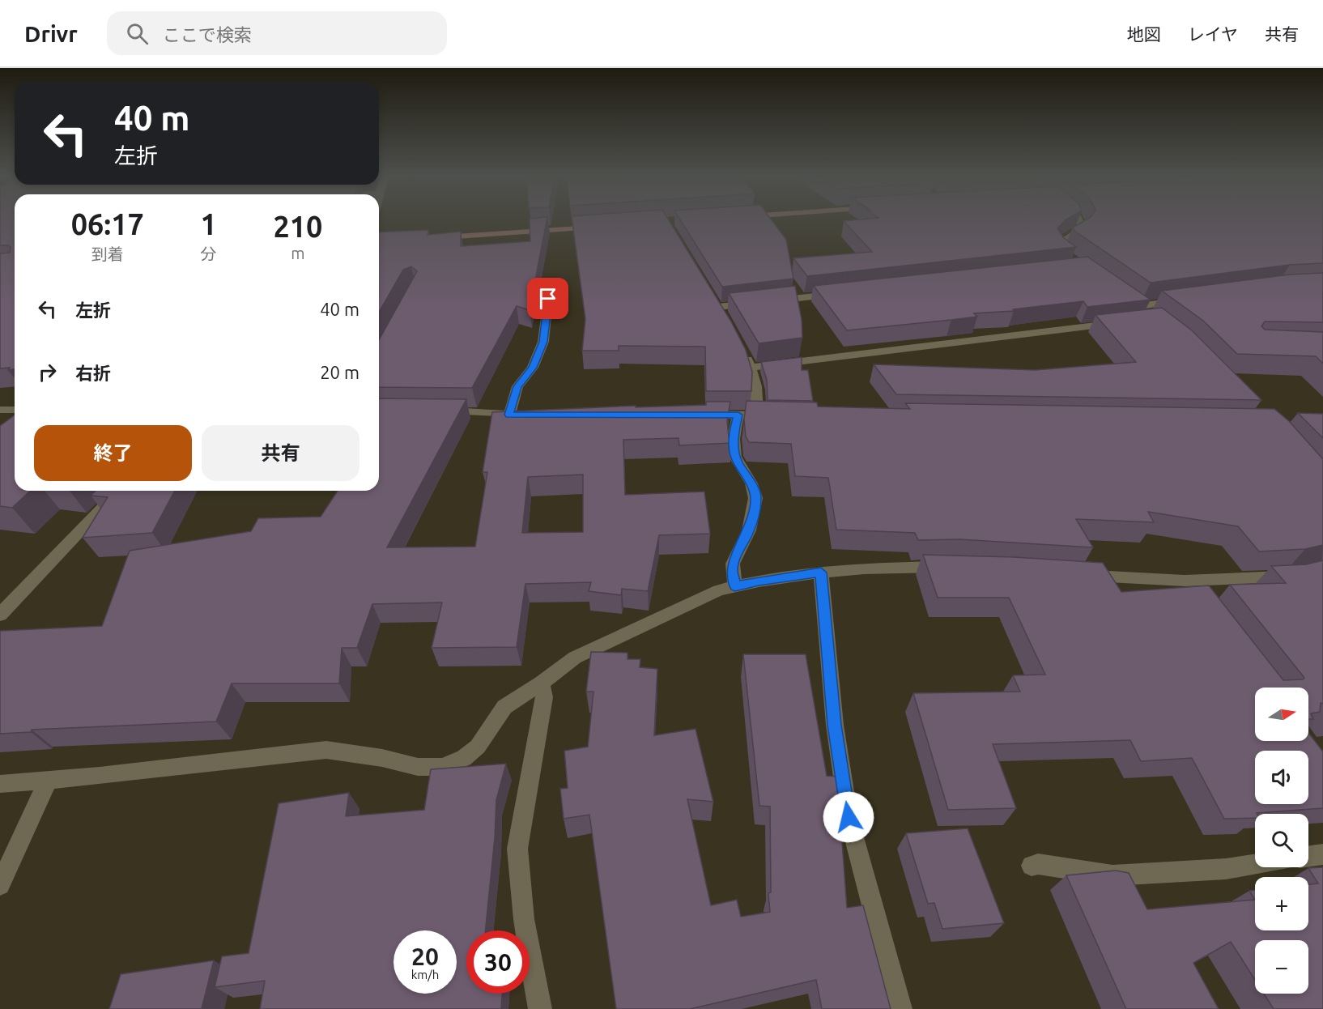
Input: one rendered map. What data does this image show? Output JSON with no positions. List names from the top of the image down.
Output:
{
  "north": "right",
  "page": {
    "header": "Drivr",
    "search": "ここで検索",
    "nav": ["地図", "レイヤ", "共有"],
    "turn": ["40 m", "左折"],
    "eta": [
      "06:17",
      "到着",
      "1",
      "分",
      "210",
      "m"
    ],
    "list": [
      {
        "name": "左折",
        "value": "40 m"
      },
      {
        "name": "右折",
        "value": "20 m"
      }
    ],
    "buttons": ["終了", "共有"],
    "map_buttons": ["+", "−"],
    "speed": "20 km/h",
    "limit": "30"
  }
}
